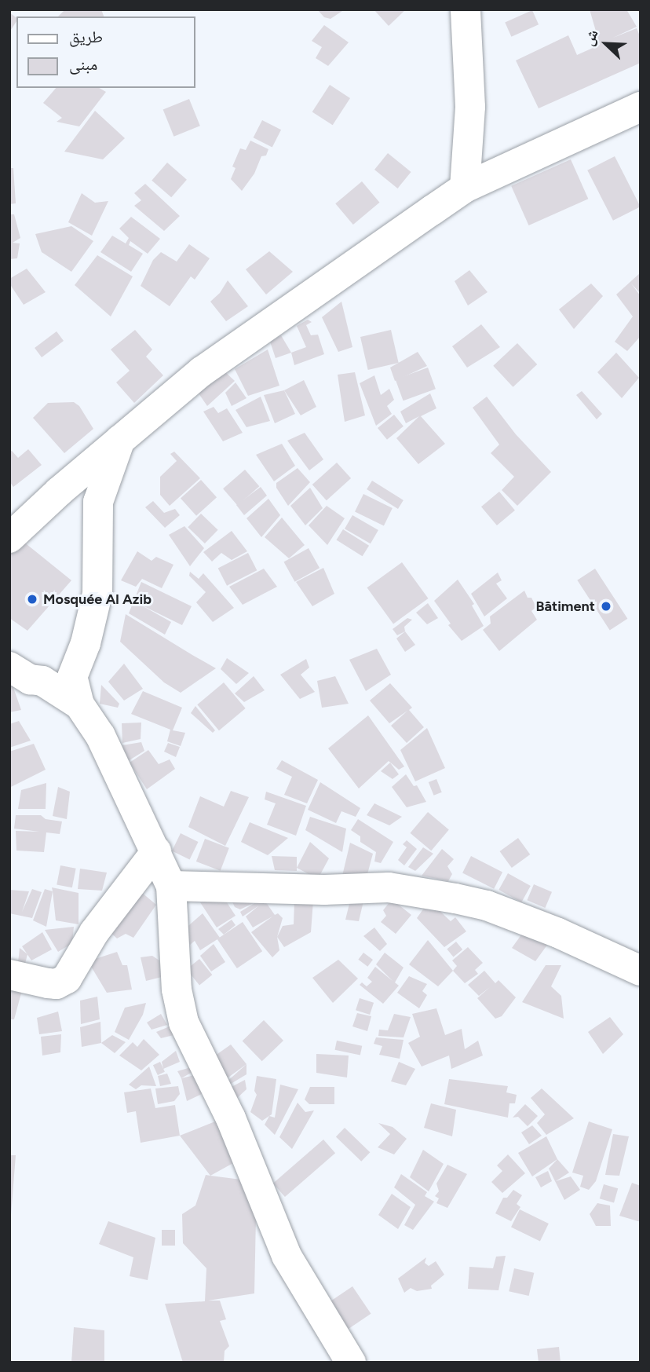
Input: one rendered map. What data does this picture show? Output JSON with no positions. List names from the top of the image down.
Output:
{
  "places": ["Mosquée Al Azib", "Bâtiment"],
  "legend": ["طريق", "مبنى"],
  "north": "top left"
}
